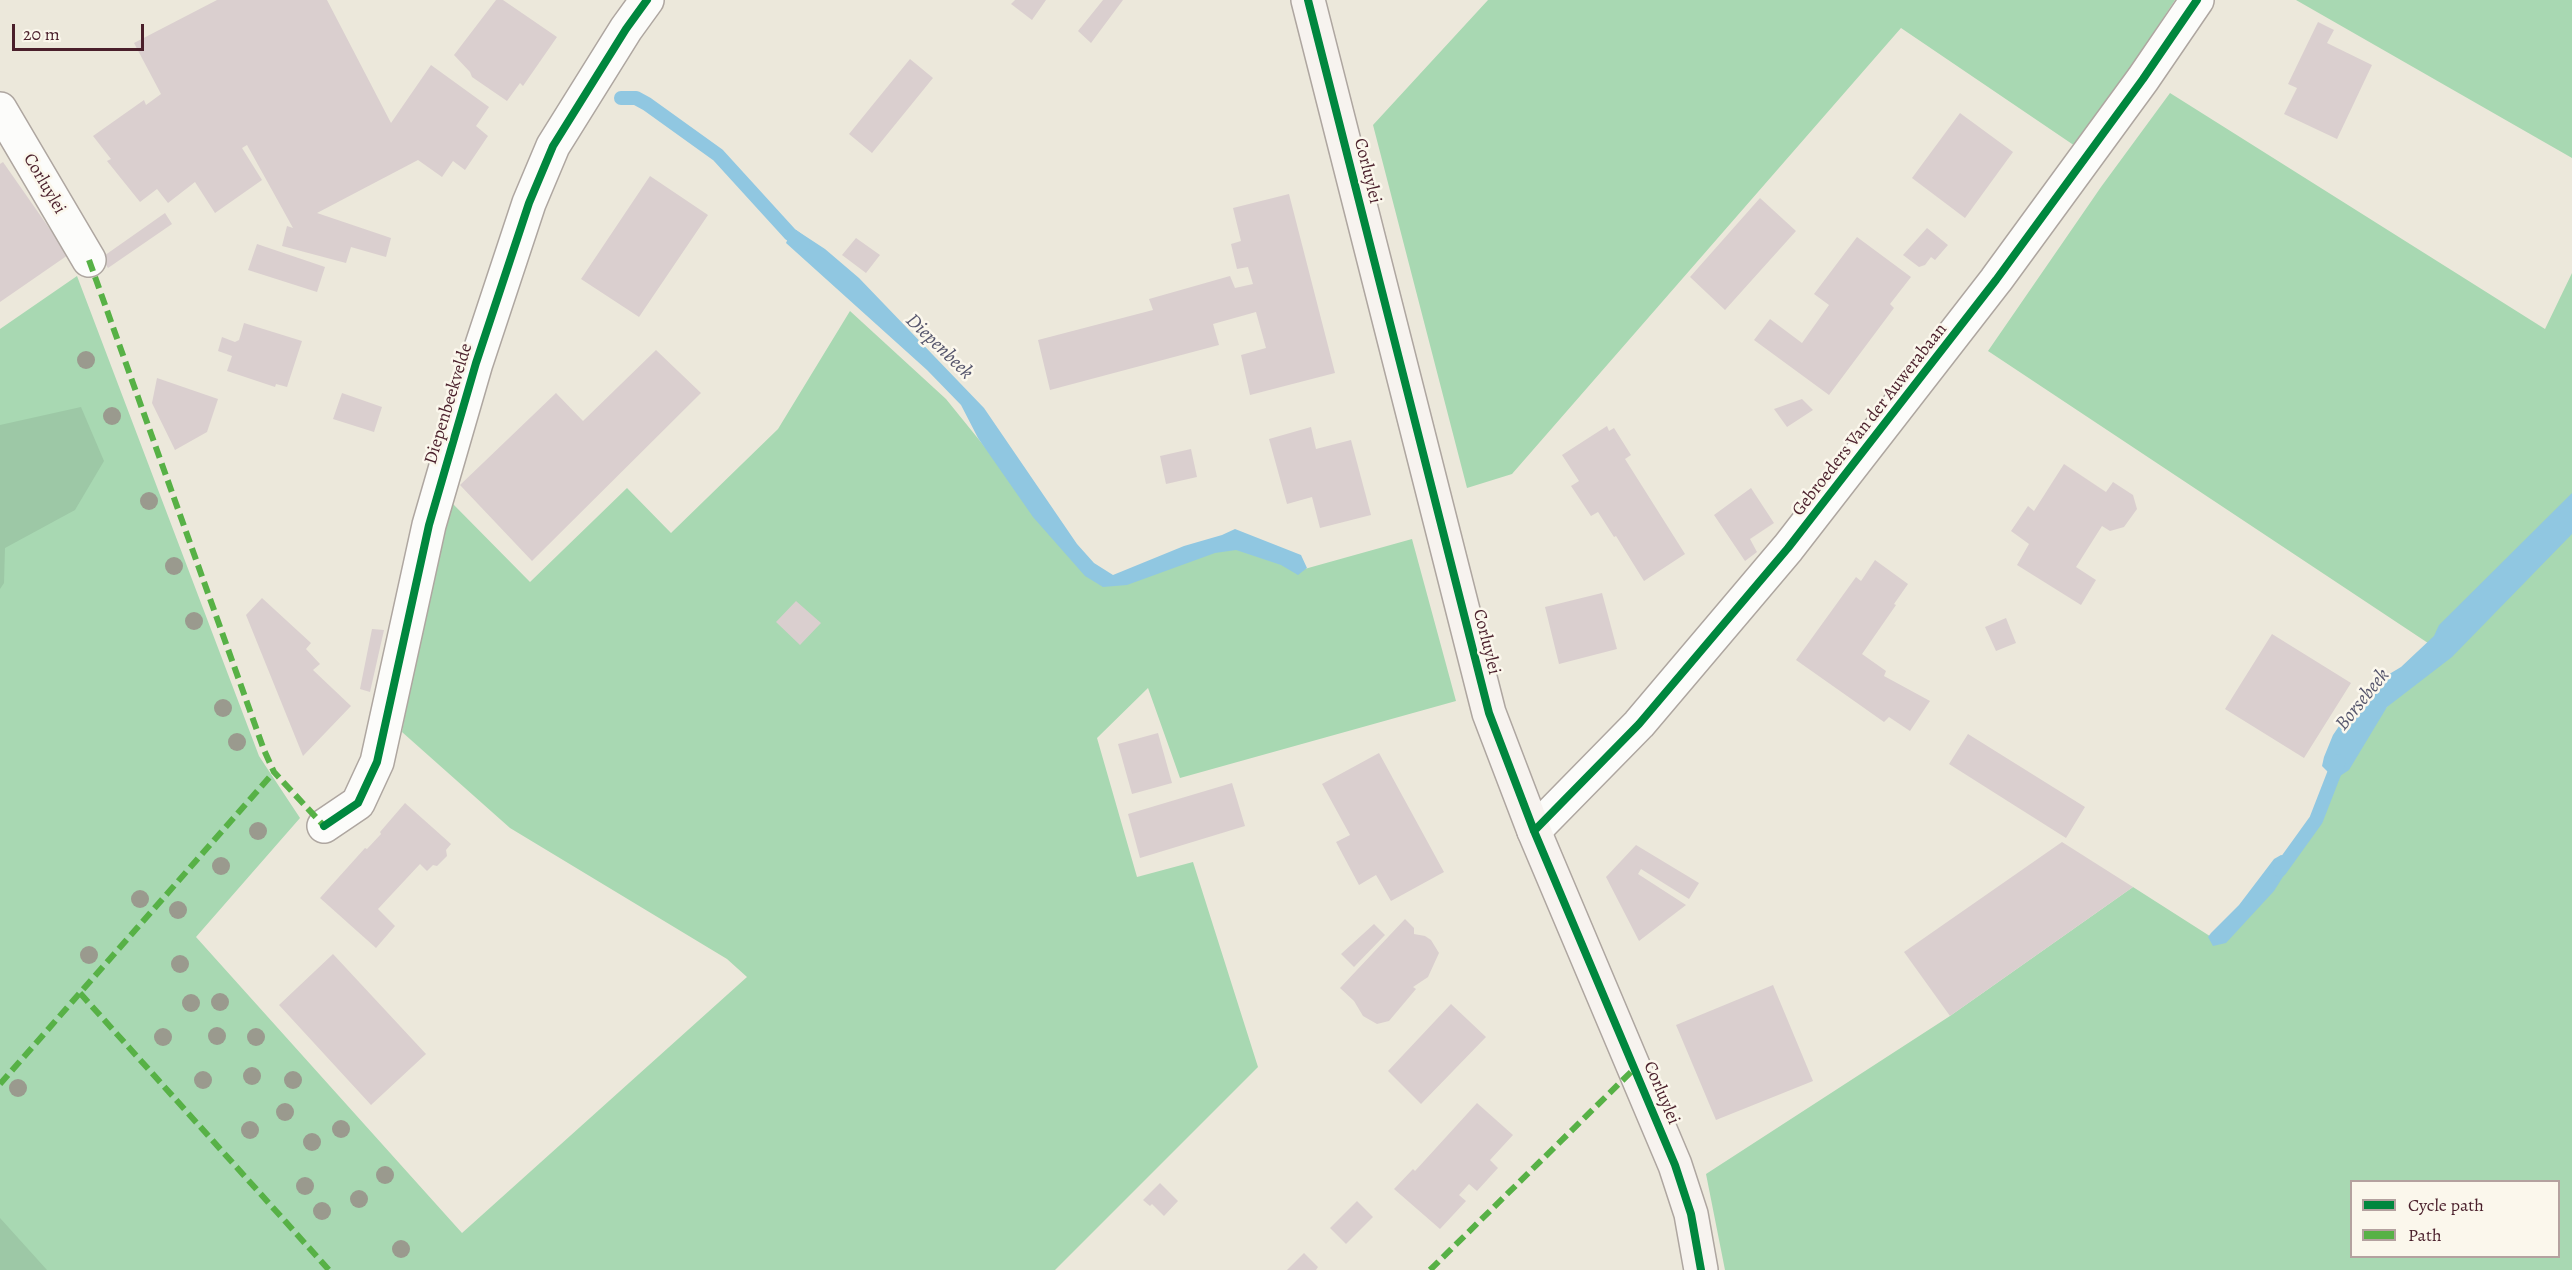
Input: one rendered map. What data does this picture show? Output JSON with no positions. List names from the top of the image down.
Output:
{
  "streets": {
    "street": ["Corluylei", "Diepenbeekvelde", "Gebroeders Van der Auwerabaan"]
  },
  "crossings": [
    ["Corluylei", "Gebroeders Van der Auwerabaan"]
  ],
  "water": ["Diepenbeek", "Borsebeek"],
  "legend": ["Cycle path", "Path"],
  "scale_bar": "20 m"
}
